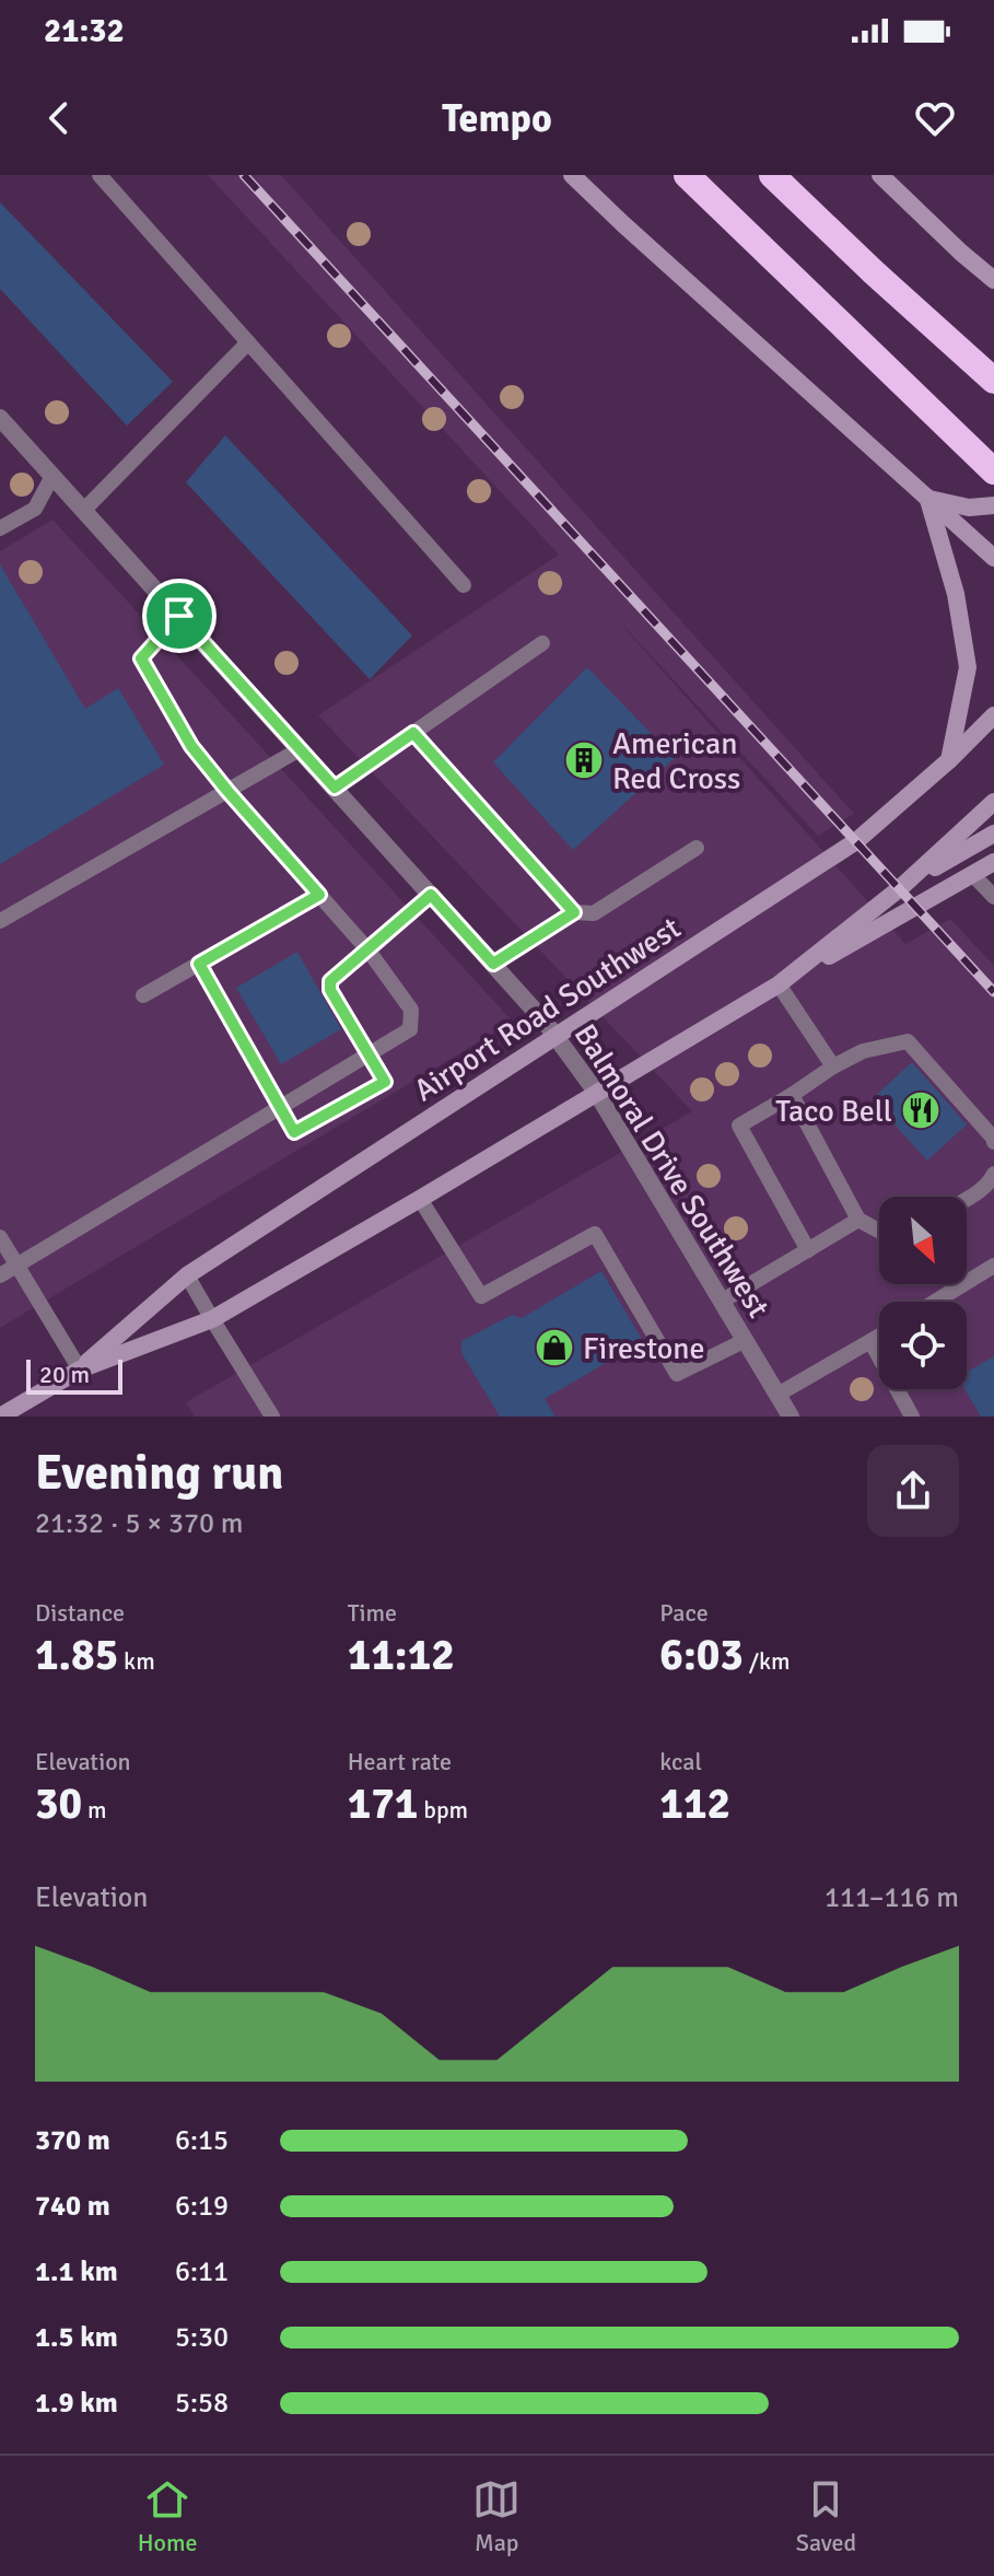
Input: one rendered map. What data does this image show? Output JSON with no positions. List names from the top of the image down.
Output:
{
  "streets": {
    "main road": ["Airport Road Southwest"],
    "street": ["Balmoral Drive Southwest"]
  },
  "crossings": [
    ["Airport Road Southwest", "Balmoral Drive Southwest"]
  ],
  "places": {
    "building": ["American Red Cross"],
    "restaurant": ["Taco Bell"],
    "shop": ["Firestone"]
  },
  "scale_bar": "20 m",
  "north": "bottom right",
  "page": {
    "status": "21:32",
    "header": "Tempo",
    "scale": "20 m",
    "heading": ["Evening run", "21:32 · 5 × 370 m"],
    "stats": [
      ["Distance", "1.85 km"],
      ["Time", "11:12"],
      ["Pace", "6:03 /km"],
      ["Elevation", "30 m"],
      ["Heart rate", "171 bpm"],
      ["kcal", "112"]
    ],
    "chart": ["Elevation", "111–116 m"],
    "list": [
      {
        "name": "370 m",
        "note": "6:15"
      },
      {
        "name": "740 m",
        "note": "6:19"
      },
      {
        "name": "1.1 km",
        "note": "6:11"
      },
      {
        "name": "1.5 km",
        "note": "5:30"
      },
      {
        "name": "1.9 km",
        "note": "5:58"
      }
    ],
    "tabs": ["Home", "Map", "Saved"]
  }
}
